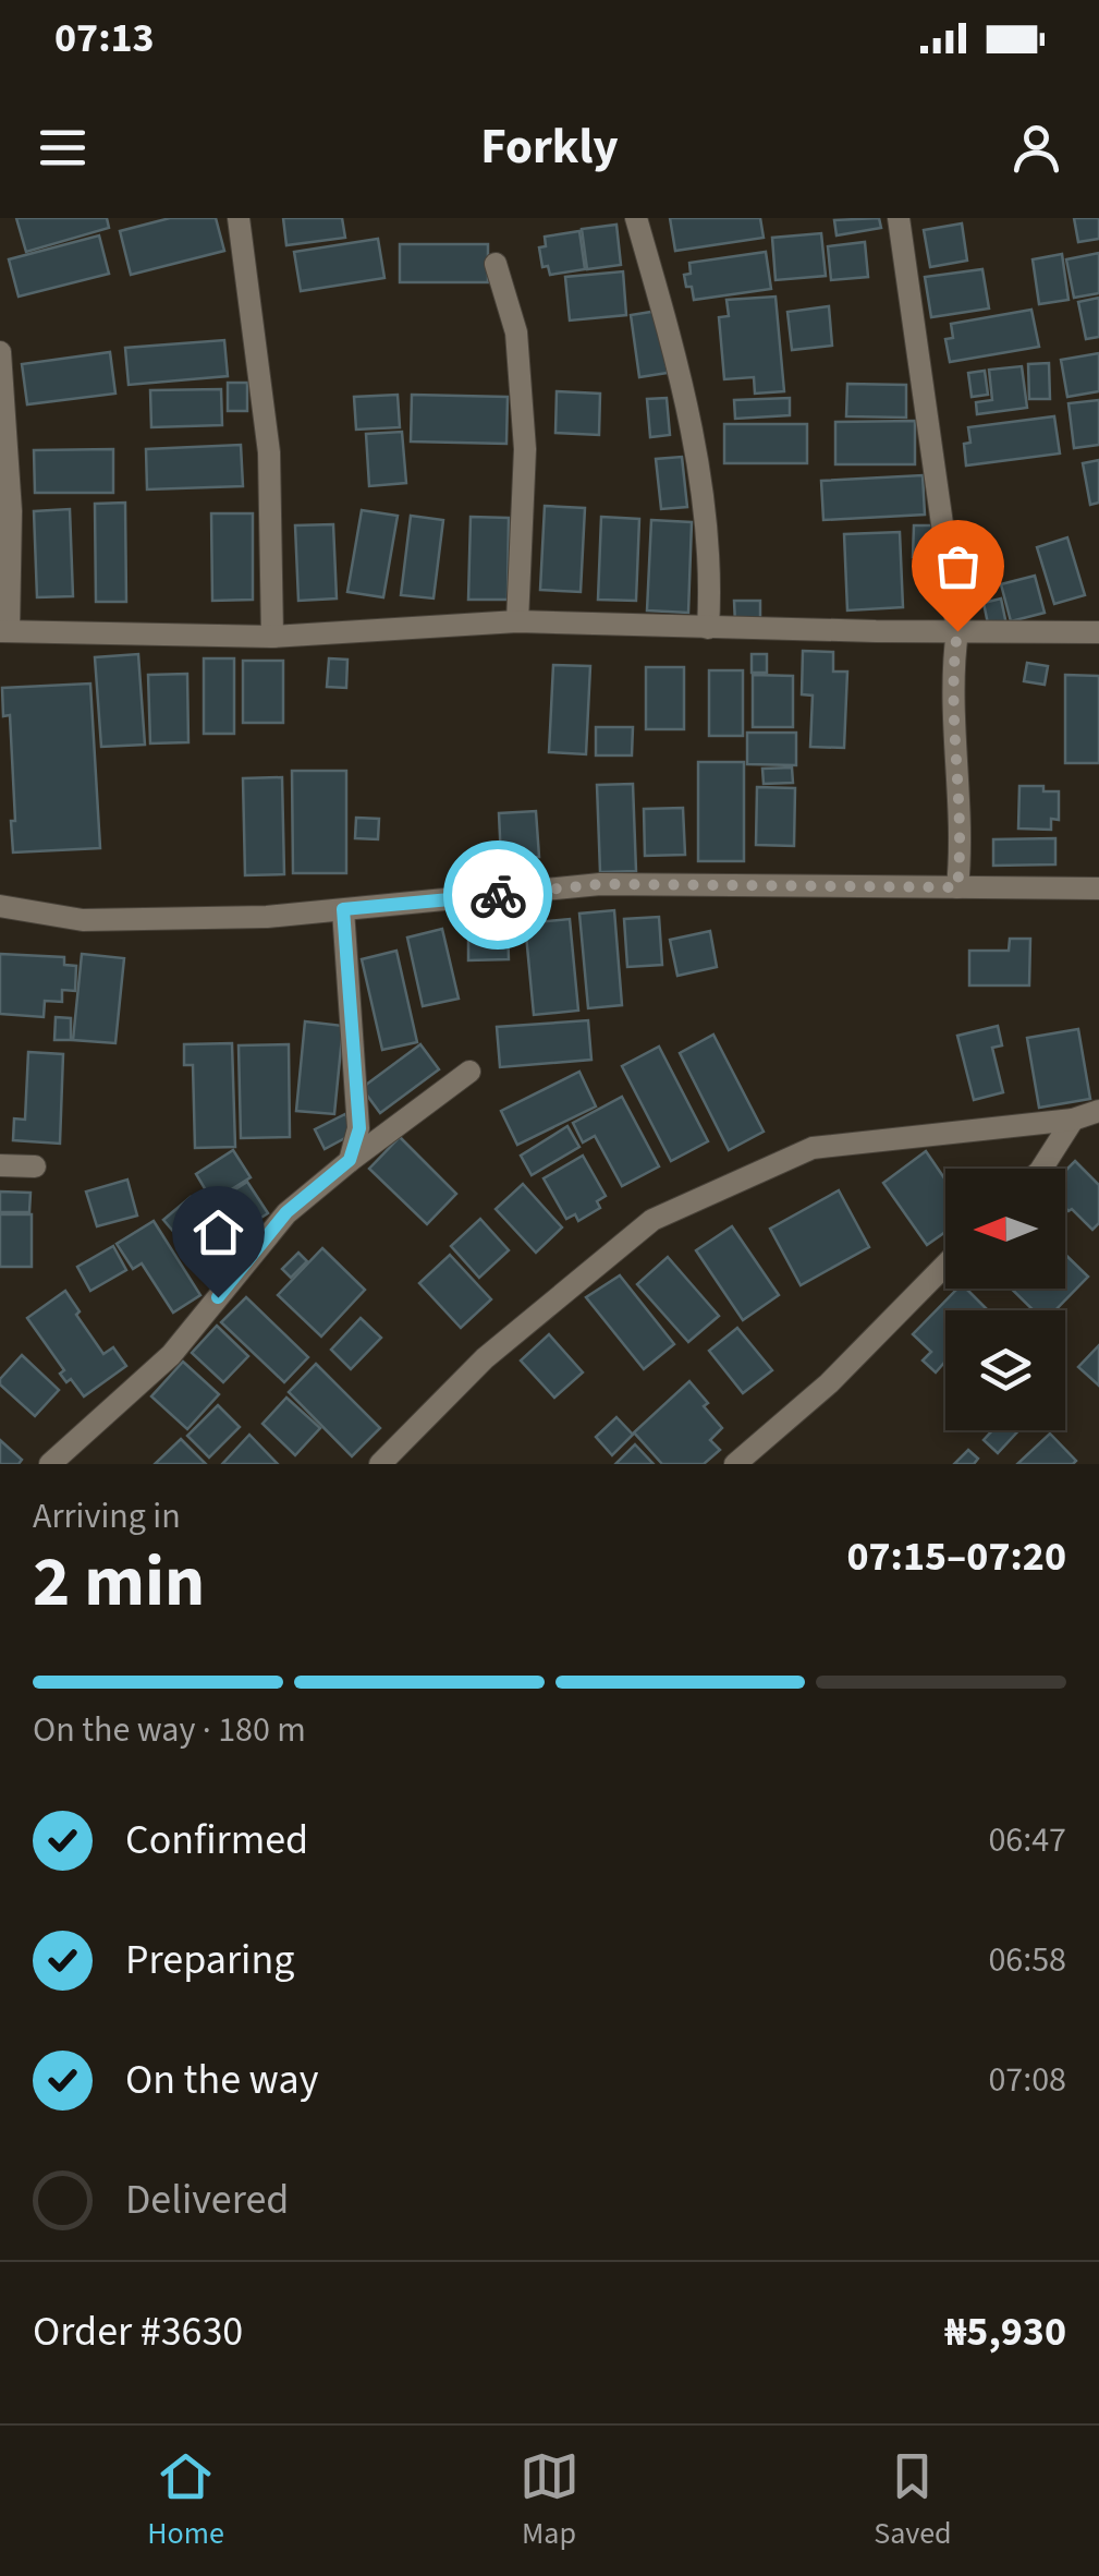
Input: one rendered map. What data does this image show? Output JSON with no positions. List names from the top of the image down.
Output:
{
  "north": "left",
  "page": {
    "status": "07:13",
    "header": "Forkly",
    "heading": ["2 min", "Arriving in", "07:15–07:20"],
    "panel": ["Order #3630", "₦5,930"],
    "bar": "On the way · 180 m",
    "list": [
      ["Confirmed", "06:47"],
      ["Preparing", "06:58"],
      ["On the way", "07:08"],
      "Delivered"
    ],
    "tabs": ["Home", "Map", "Saved"]
  }
}
